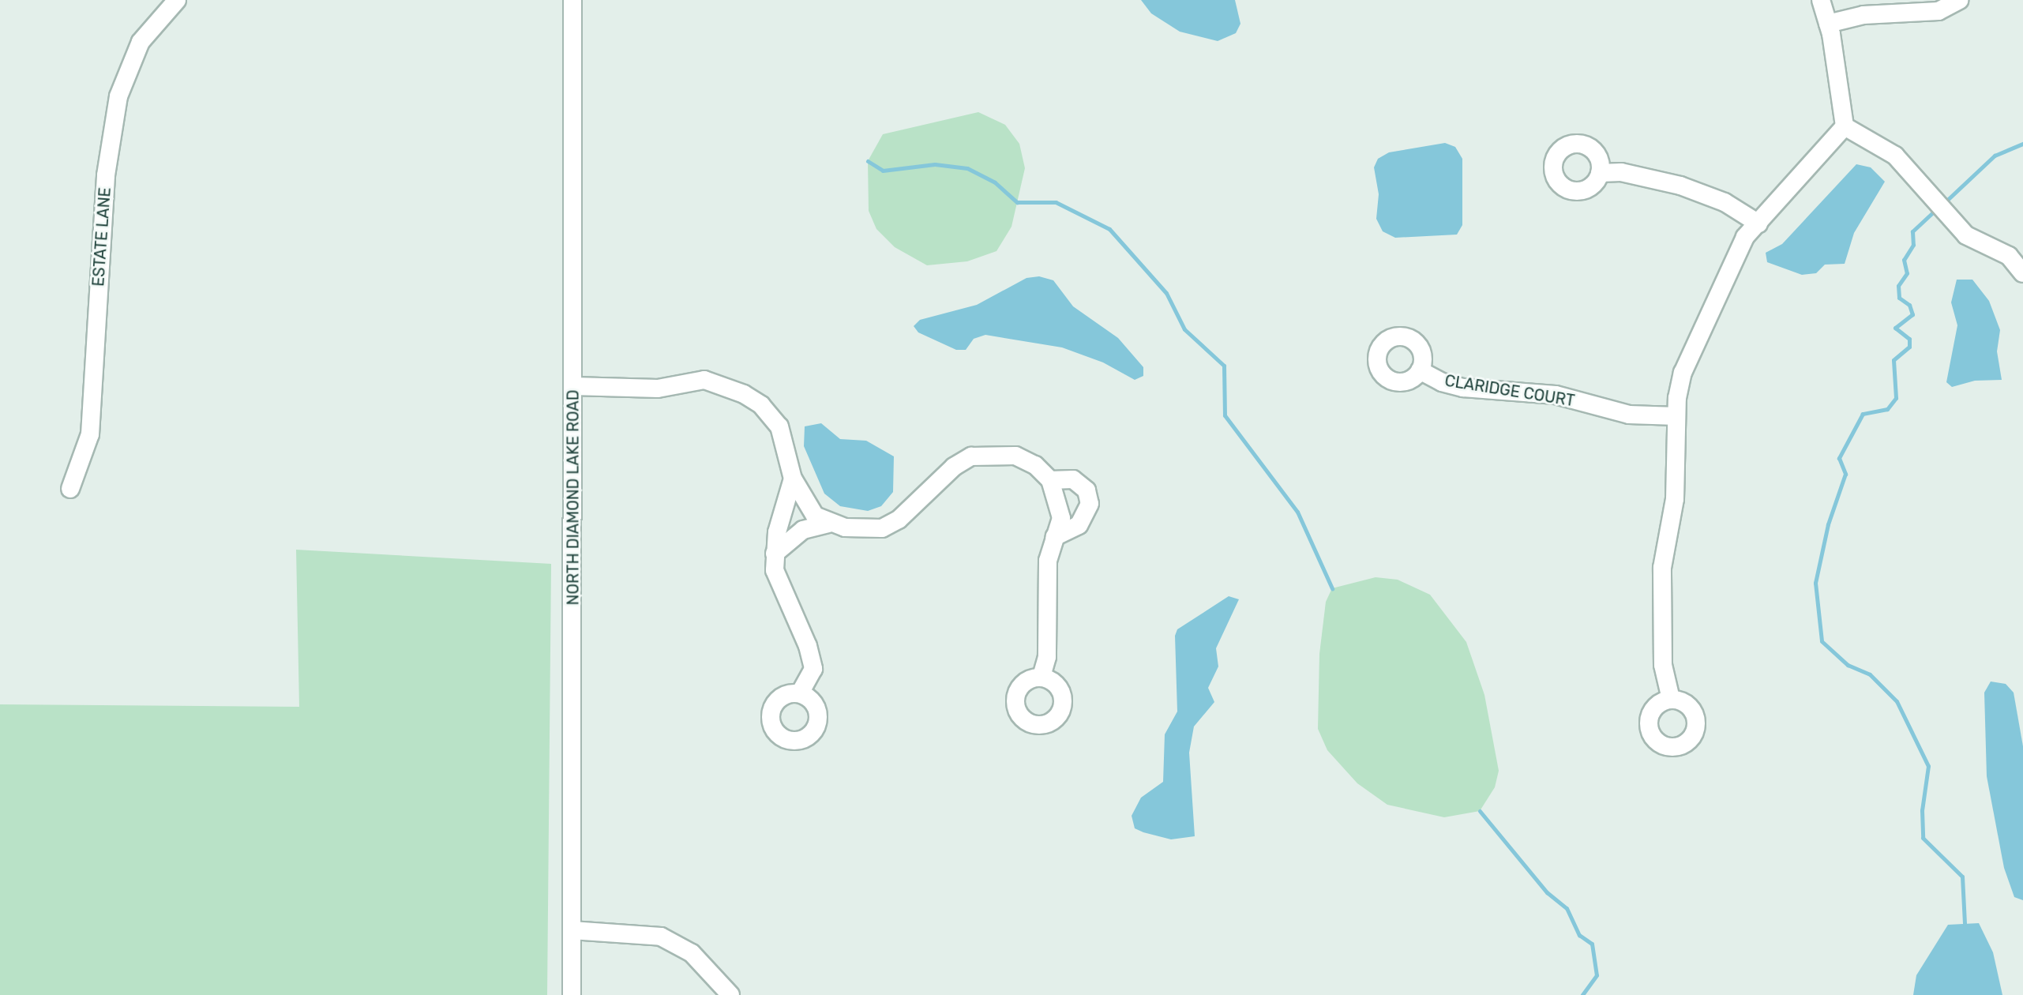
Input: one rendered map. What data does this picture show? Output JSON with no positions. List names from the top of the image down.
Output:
{
  "streets": {
    "street": ["ESTATE LANE", "CLARIDGE COURT", "NORTH DIAMOND LAKE ROAD"]
  }
}
